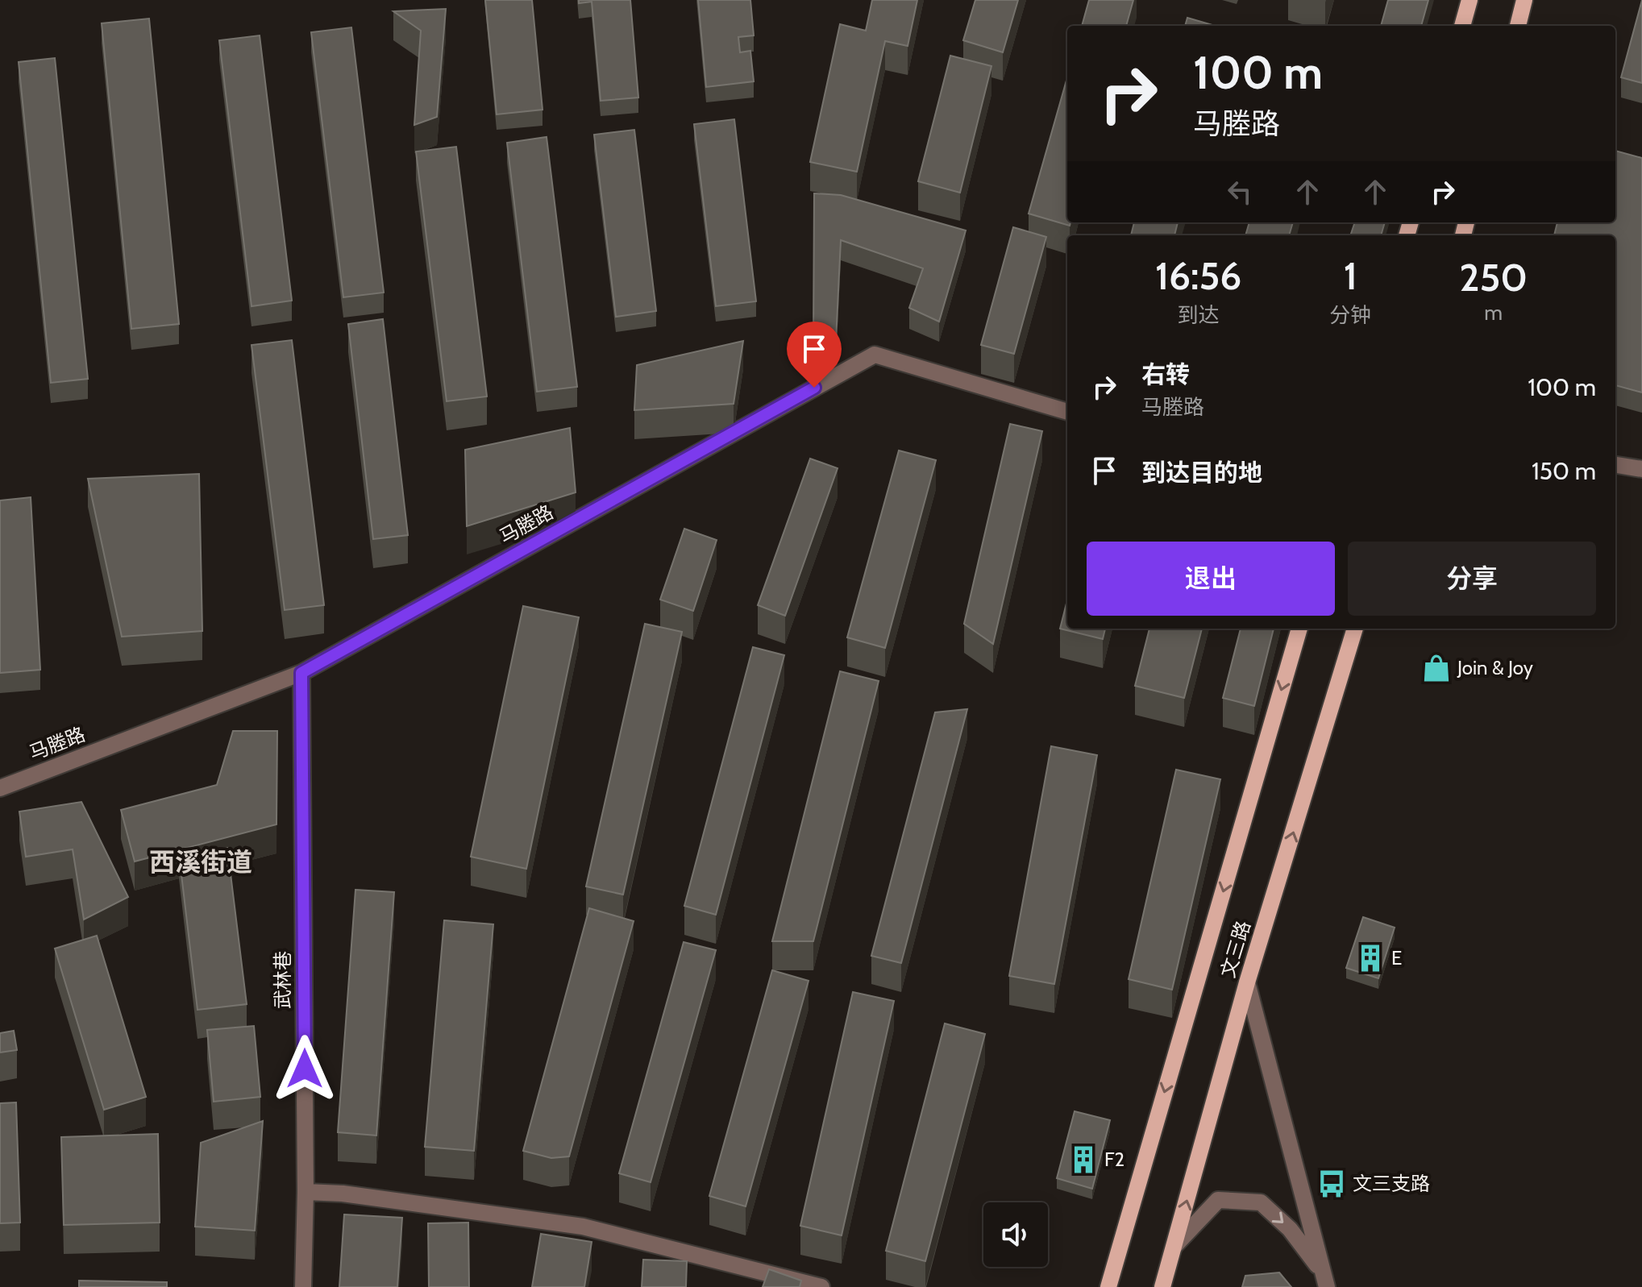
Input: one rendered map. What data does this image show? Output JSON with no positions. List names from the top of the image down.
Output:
{
  "streets": {
    "main road": ["文三路"],
    "street": ["马塍路", "武林巷"]
  },
  "crossings": [
    ["马塍路", "武林巷"]
  ],
  "districts": ["西溪街道"],
  "places": {
    "shop": ["Join & Joy"],
    "building": ["E", "F2"],
    "bus stop": ["文三支路"]
  },
  "page": {
    "turn": ["100 m", "马塍路"],
    "eta": [
      "16:56",
      "到达",
      "1",
      "分钟",
      "250",
      "m"
    ],
    "list": [
      {
        "name": "右转",
        "note": "马塍路",
        "value": "100 m"
      },
      {
        "name": "到达目的地",
        "value": "150 m"
      }
    ],
    "buttons": ["退出", "分享"]
  }
}
